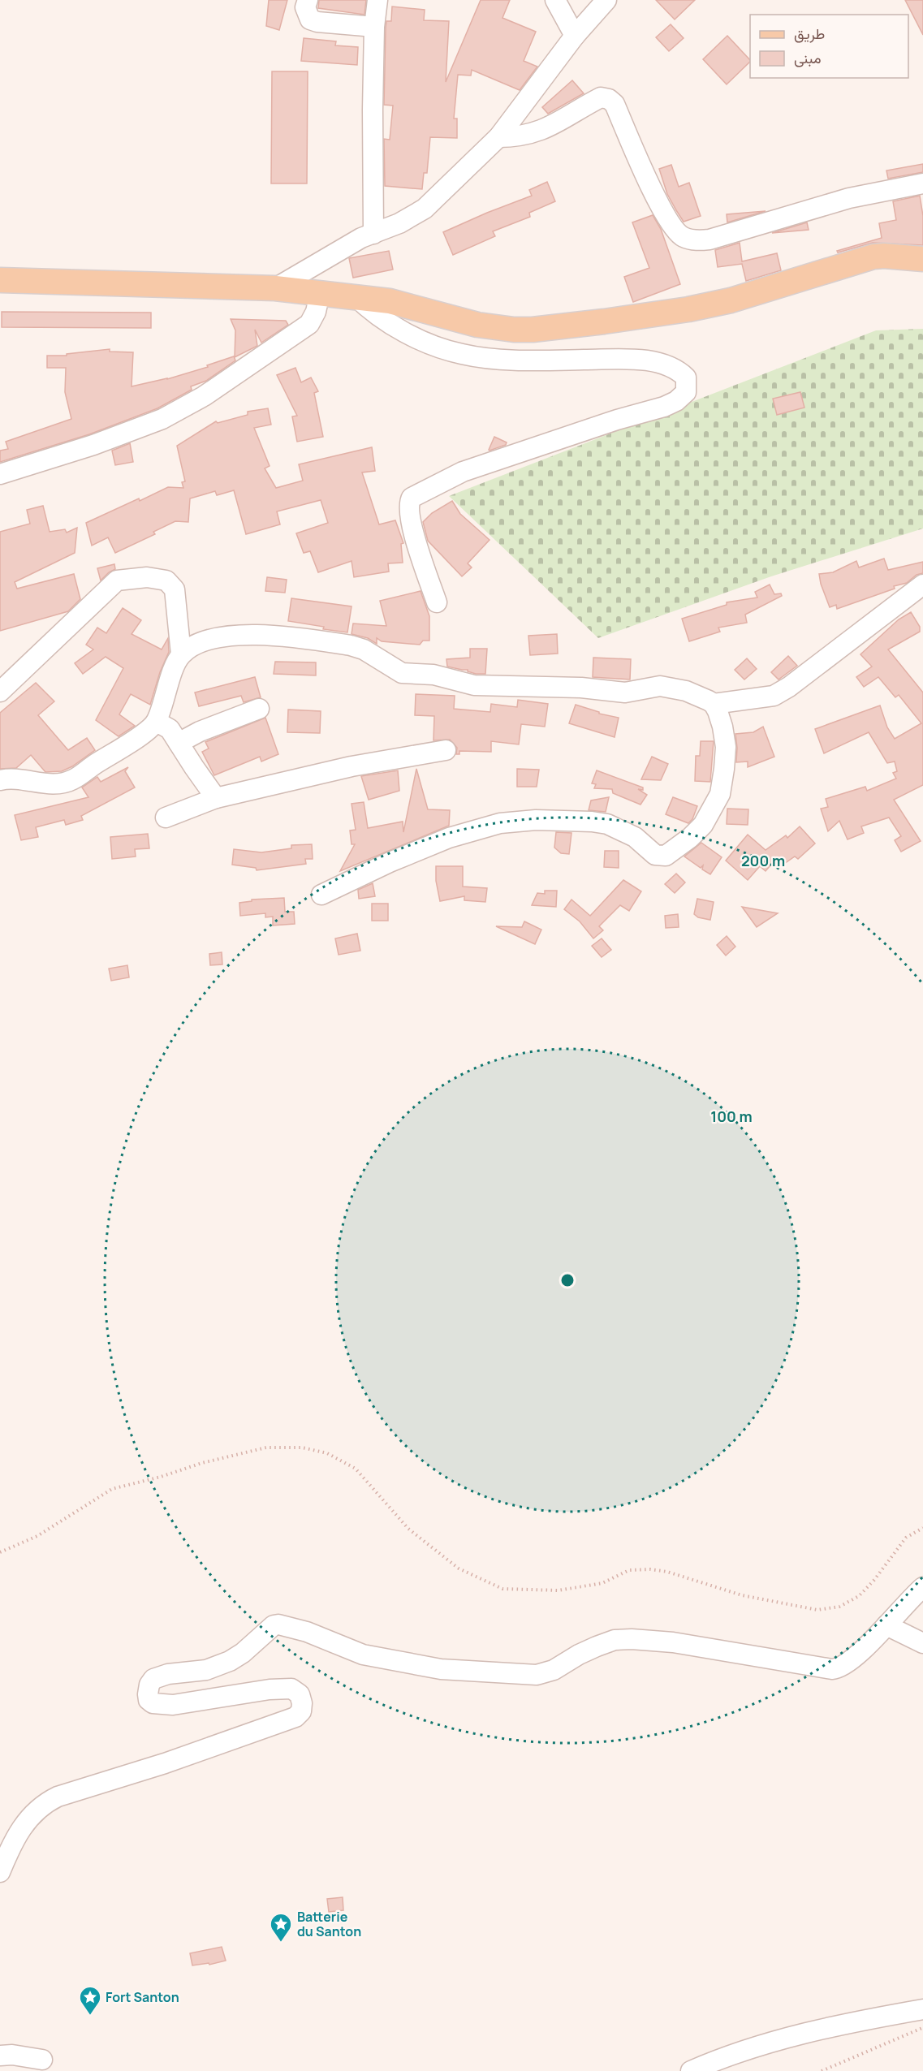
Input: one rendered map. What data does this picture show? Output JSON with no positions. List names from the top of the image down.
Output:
{
  "places": {
    "place": ["Batterie du Santon", "Fort Santon"]
  },
  "legend": ["طريق", "مبنى"],
  "rings": ["200 m", "100 m"]
}
